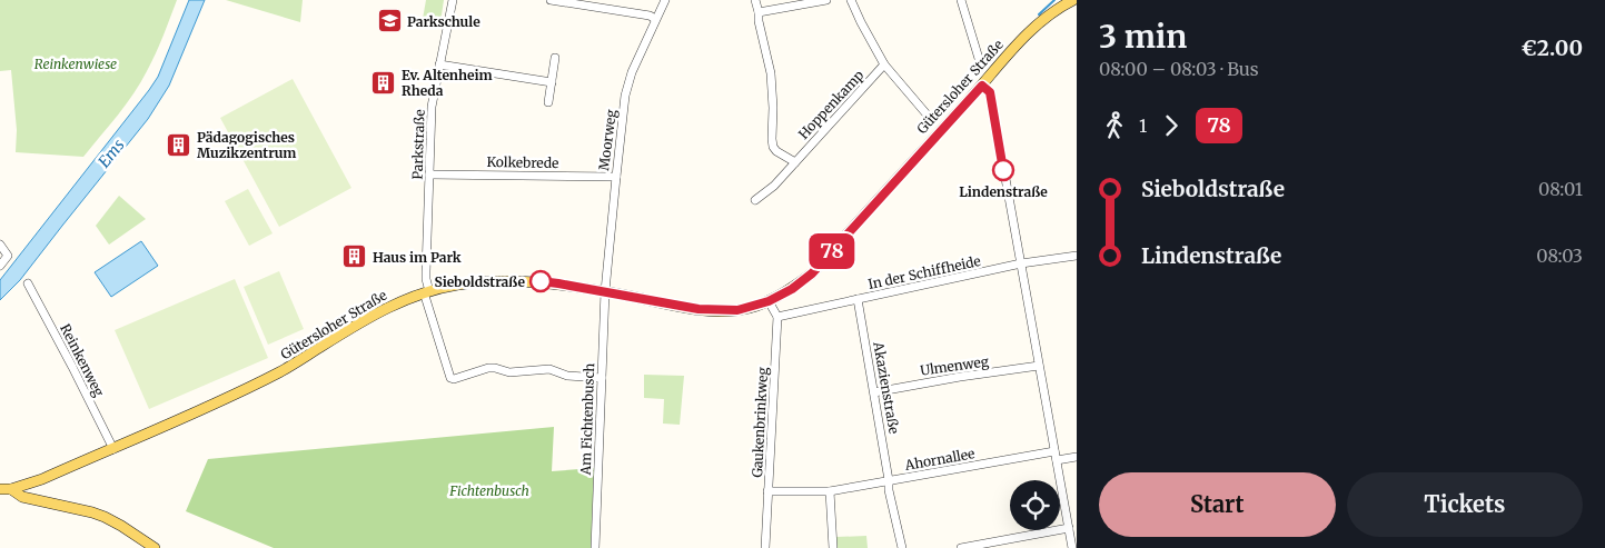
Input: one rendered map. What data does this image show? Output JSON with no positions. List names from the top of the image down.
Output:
{
  "streets": {
    "main road": ["Gütersloher Straße"],
    "street": [
      "Hoppenkamp",
      "Moorweg",
      "Parkstraße",
      "Kolkebrede",
      "In der Schiffheide",
      "Reinkenweg",
      "Ulmenweg",
      "Akazienstraße",
      "Am Fichtenbusch",
      "Gaukenbrinkweg",
      "Ahornallee"
    ]
  },
  "crossings": [
    ["Gütersloher Straße", "Moorweg"],
    ["Gütersloher Straße", "Parkstraße"],
    ["Gütersloher Straße", "Reinkenweg"],
    ["Gütersloher Straße", "Am Fichtenbusch"],
    ["Moorweg", "Kolkebrede"],
    ["Moorweg", "Am Fichtenbusch"],
    ["Parkstraße", "Kolkebrede"],
    ["In der Schiffheide", "Akazienstraße"],
    ["In der Schiffheide", "Gaukenbrinkweg"],
    ["Ulmenweg", "Akazienstraße"],
    ["Akazienstraße", "Ahornallee"],
    ["Gaukenbrinkweg", "Ahornallee"]
  ],
  "water": ["Ems"],
  "parks": ["Reinkenwiese", "Fichtenbusch"],
  "places": {
    "school or university": ["Parkschule"],
    "building": ["Ev. Altenheim Rheda", "Pädagogisches Muzikzentrum", "Haus im Park"],
    "other": ["Lindenstraße", "Sieboldstraße"]
  },
  "lines": ["bus line 78"],
  "page": {
    "on_map": "78",
    "heading": ["3 min", "08:00 – 08:03 · Bus", "€2.00"],
    "legs": ["1", "78"],
    "list": [
      {
        "name": "Sieboldstraße",
        "value": "08:01"
      },
      {
        "name": "Lindenstraße",
        "value": "08:03"
      }
    ],
    "buttons": ["Start", "Tickets"]
  }
}
